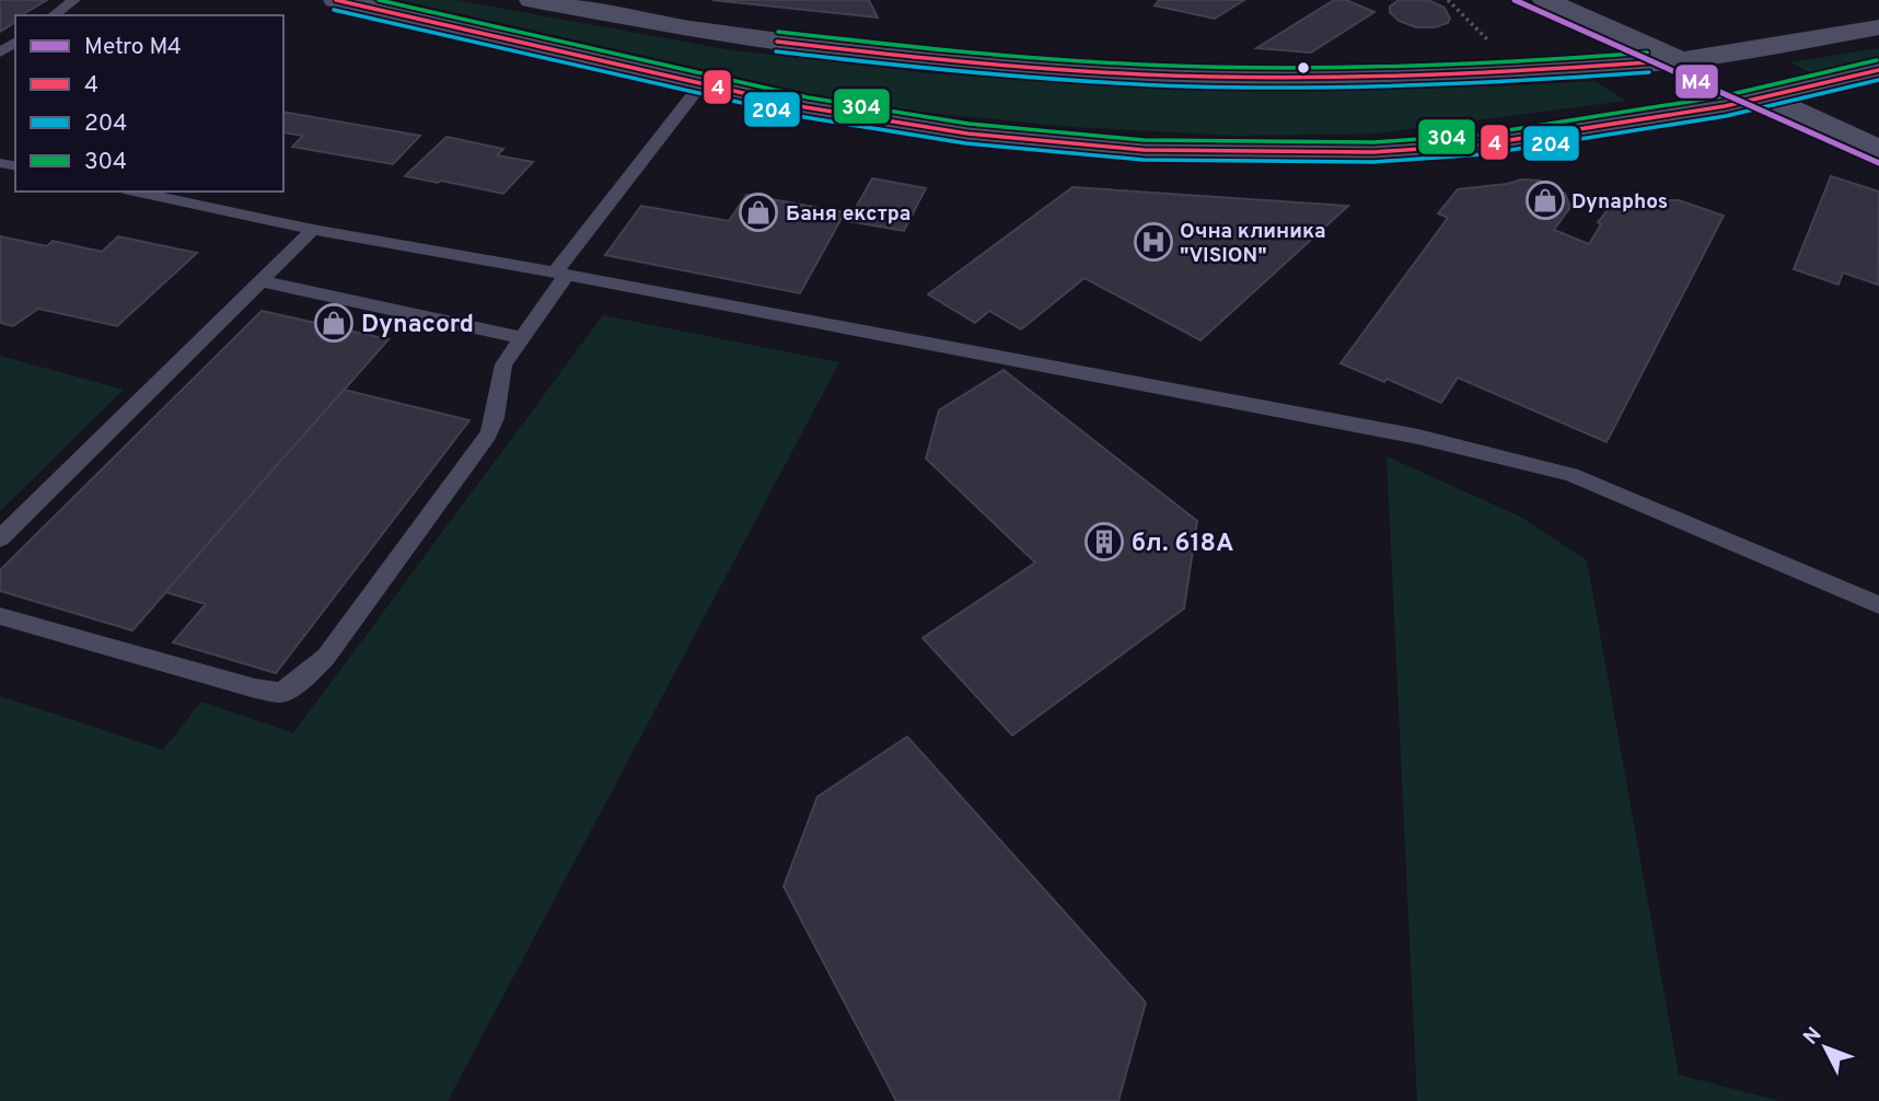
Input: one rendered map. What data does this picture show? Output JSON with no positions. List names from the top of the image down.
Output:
{
  "places": {
    "shop": ["Dynaphos", "Баня екстра", "Dynacord"],
    "hospital": ["Очна клиника \"VISION\""],
    "building": ["бл. 618А"]
  },
  "lines": [
    "metro line M4",
    "transit line 4",
    "transit line 304",
    "transit line 204"
  ],
  "legend": [
    "Metro M4",
    "4",
    "204",
    "304"
  ],
  "north": "top left"
}
